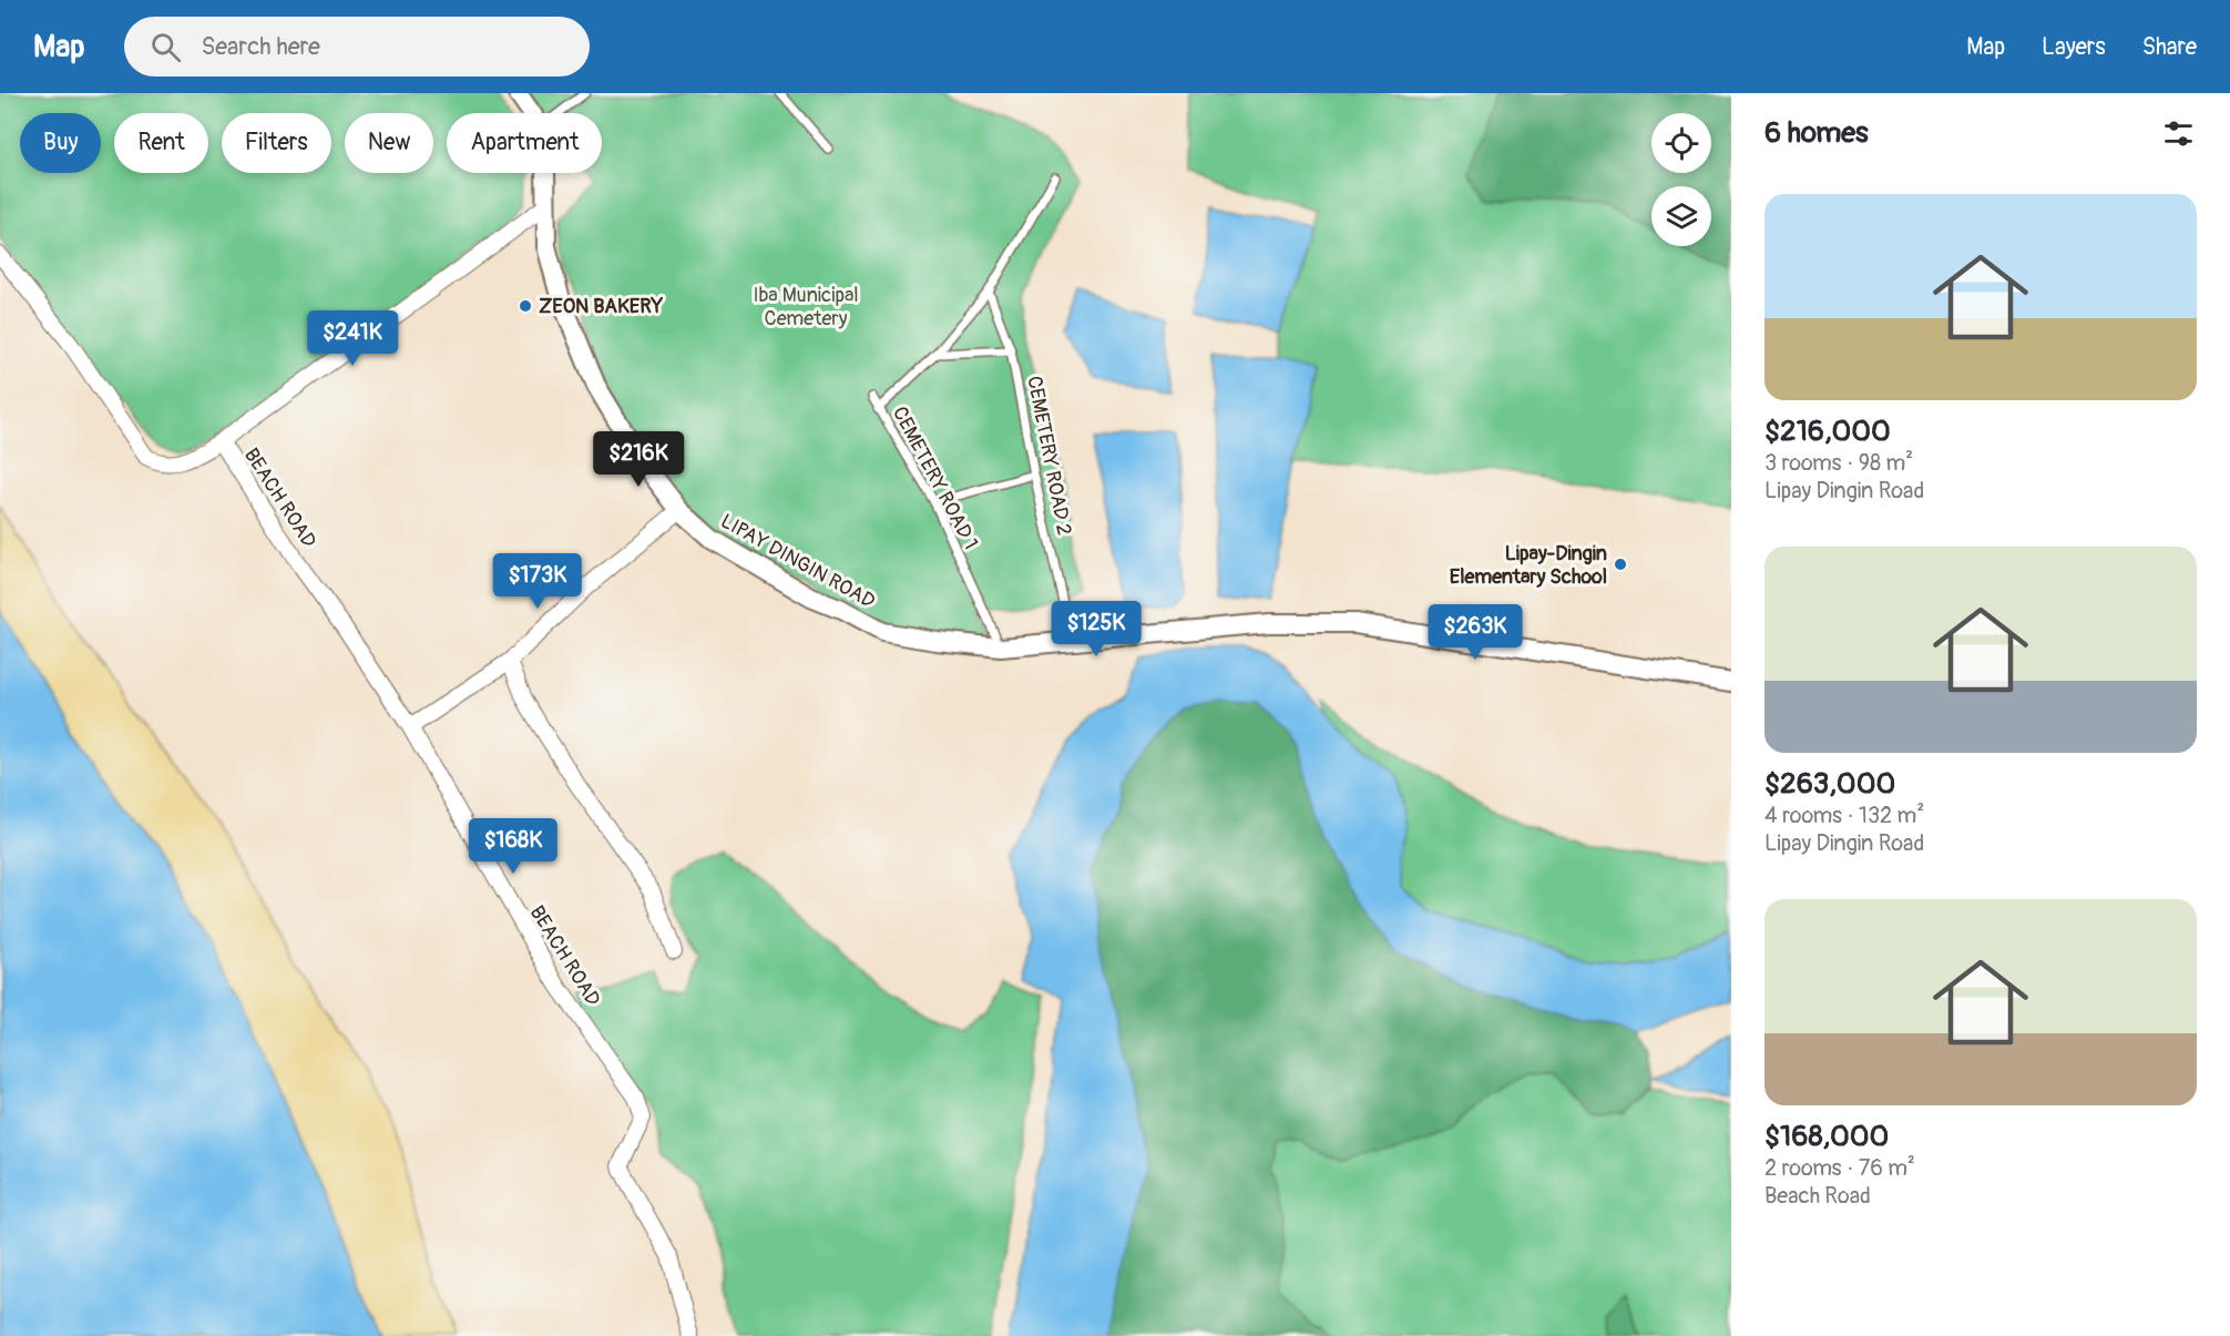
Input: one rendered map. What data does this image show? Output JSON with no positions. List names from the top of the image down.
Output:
{
  "streets": {
    "street": ["BEACH ROAD", "LIPAY DINGIN ROAD"],
    "lane": ["CEMETERY ROAD 2", "CEMETERY ROAD 1"]
  },
  "crossings": [
    ["CEMETERY ROAD 2", "CEMETERY ROAD 1"],
    ["CEMETERY ROAD 2", "LIPAY DINGIN ROAD"],
    ["CEMETERY ROAD 1", "LIPAY DINGIN ROAD"]
  ],
  "parks": ["Iba Municipal Cemetery"],
  "places": ["ZEON BAKERY", "Lipay-Dingin Elementary School"],
  "page": {
    "header": "Map",
    "search": "Search here",
    "nav": ["Map", "Layers", "Share"],
    "heading": "6 homes",
    "chip": [
      "Buy",
      "Rent",
      "Filters",
      "New",
      "Apartment"
    ],
    "list": [
      {
        "name": "$216,000",
        "note": "3 rooms · 98 m² · Lipay Dingin Road"
      },
      {
        "name": "$263,000",
        "note": "4 rooms · 132 m² · Lipay Dingin Road"
      },
      {
        "name": "$168,000",
        "note": "2 rooms · 76 m² · Beach Road"
      }
    ],
    "price": [
      "$241K",
      "$216K",
      "$173K",
      "$125K",
      "$263K",
      "$168K"
    ]
  }
}
